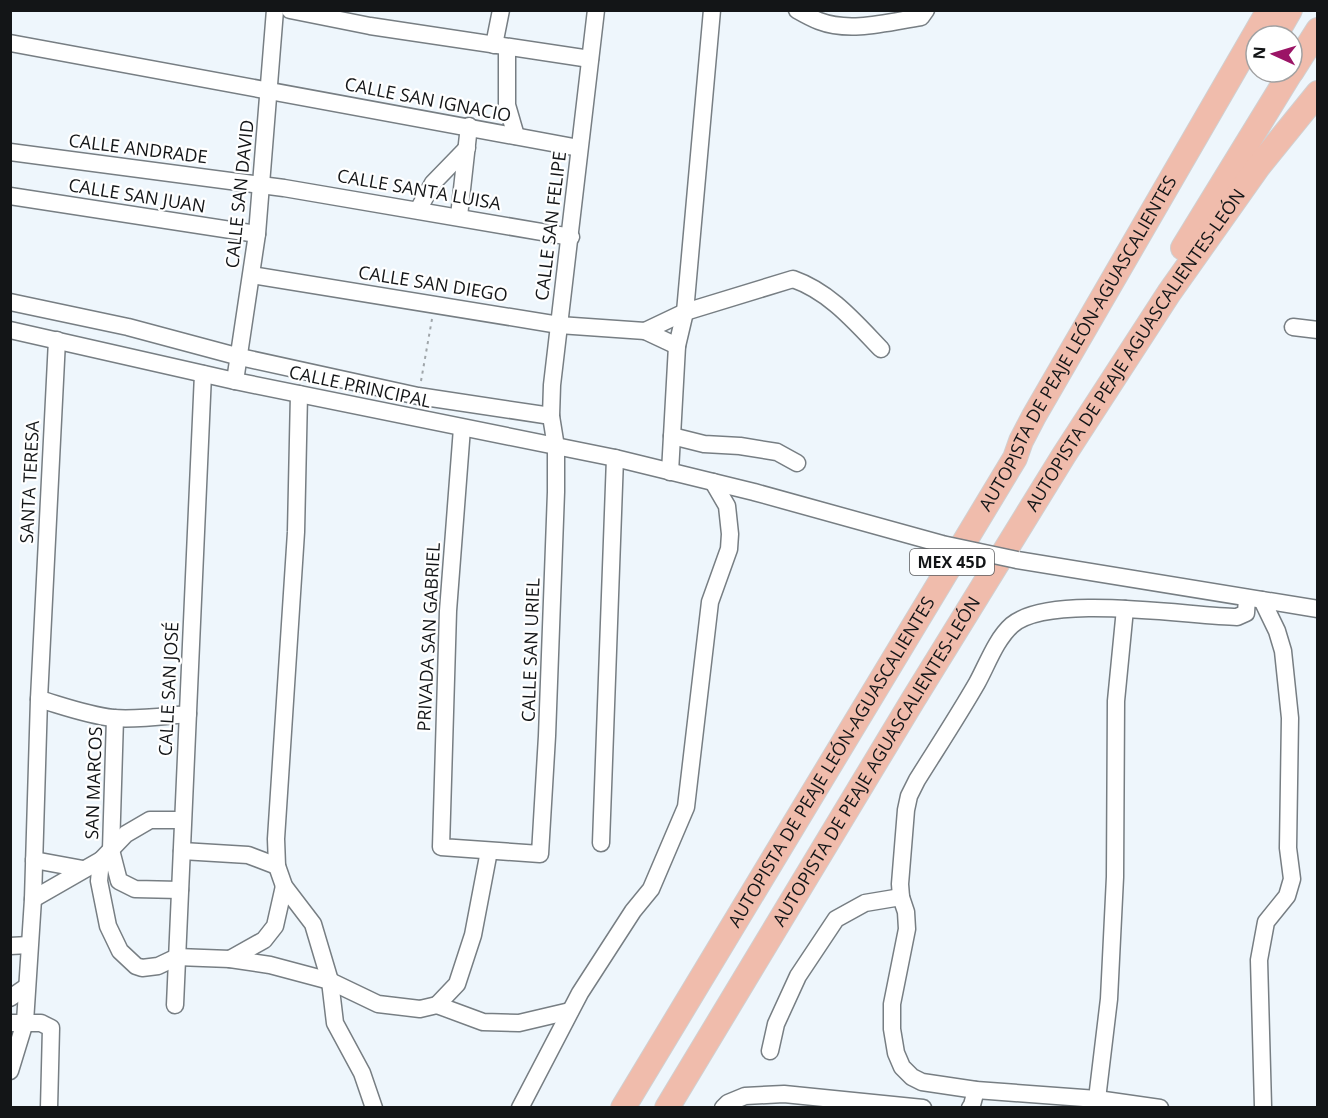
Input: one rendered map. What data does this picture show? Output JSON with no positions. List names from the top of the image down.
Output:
{
  "streets": {
    "highway": ["AUTOPISTA DE PEAJE LEÓN-AGUASCALIENTES", "AUTOPISTA DE PEAJE AGUASCALIENTES-LEÓN", "MEX 45D"],
    "street": [
      "CALLE SAN IGNACIO",
      "CALLE ANDRADE",
      "CALLE SANTA LUISA",
      "CALLE SAN DAVID",
      "CALLE SAN JUAN",
      "CALLE SAN FELIPE",
      "CALLE SAN DIEGO",
      "CALLE PRINCIPAL",
      "SANTA TERESA",
      "PRIVADA SAN GABRIEL",
      "CALLE SAN URIEL",
      "CALLE SAN JOSÉ",
      "SAN MARCOS"
    ]
  },
  "crossings": [
    ["CALLE SAN IGNACIO", "CALLE SAN DAVID"],
    ["CALLE SAN IGNACIO", "CALLE SAN FELIPE"],
    ["CALLE ANDRADE", "CALLE SANTA LUISA"],
    ["CALLE ANDRADE", "CALLE SAN DAVID"],
    ["CALLE SANTA LUISA", "CALLE SAN DAVID"],
    ["CALLE SANTA LUISA", "CALLE SAN FELIPE"],
    ["CALLE SAN DAVID", "CALLE SAN JUAN"],
    ["CALLE SAN DAVID", "CALLE SAN DIEGO"],
    ["CALLE SAN DAVID", "CALLE PRINCIPAL"],
    ["CALLE SAN FELIPE", "CALLE SAN DIEGO"],
    ["CALLE SAN FELIPE", "CALLE PRINCIPAL"],
    ["CALLE SAN FELIPE", "CALLE SAN URIEL"],
    ["CALLE PRINCIPAL", "SANTA TERESA"],
    ["CALLE PRINCIPAL", "PRIVADA SAN GABRIEL"],
    ["CALLE PRINCIPAL", "CALLE SAN URIEL"],
    ["CALLE PRINCIPAL", "CALLE SAN JOSÉ"],
    ["PRIVADA SAN GABRIEL", "CALLE SAN URIEL"],
    ["CALLE SAN JOSÉ", "SAN MARCOS"]
  ],
  "north": "left"
}
